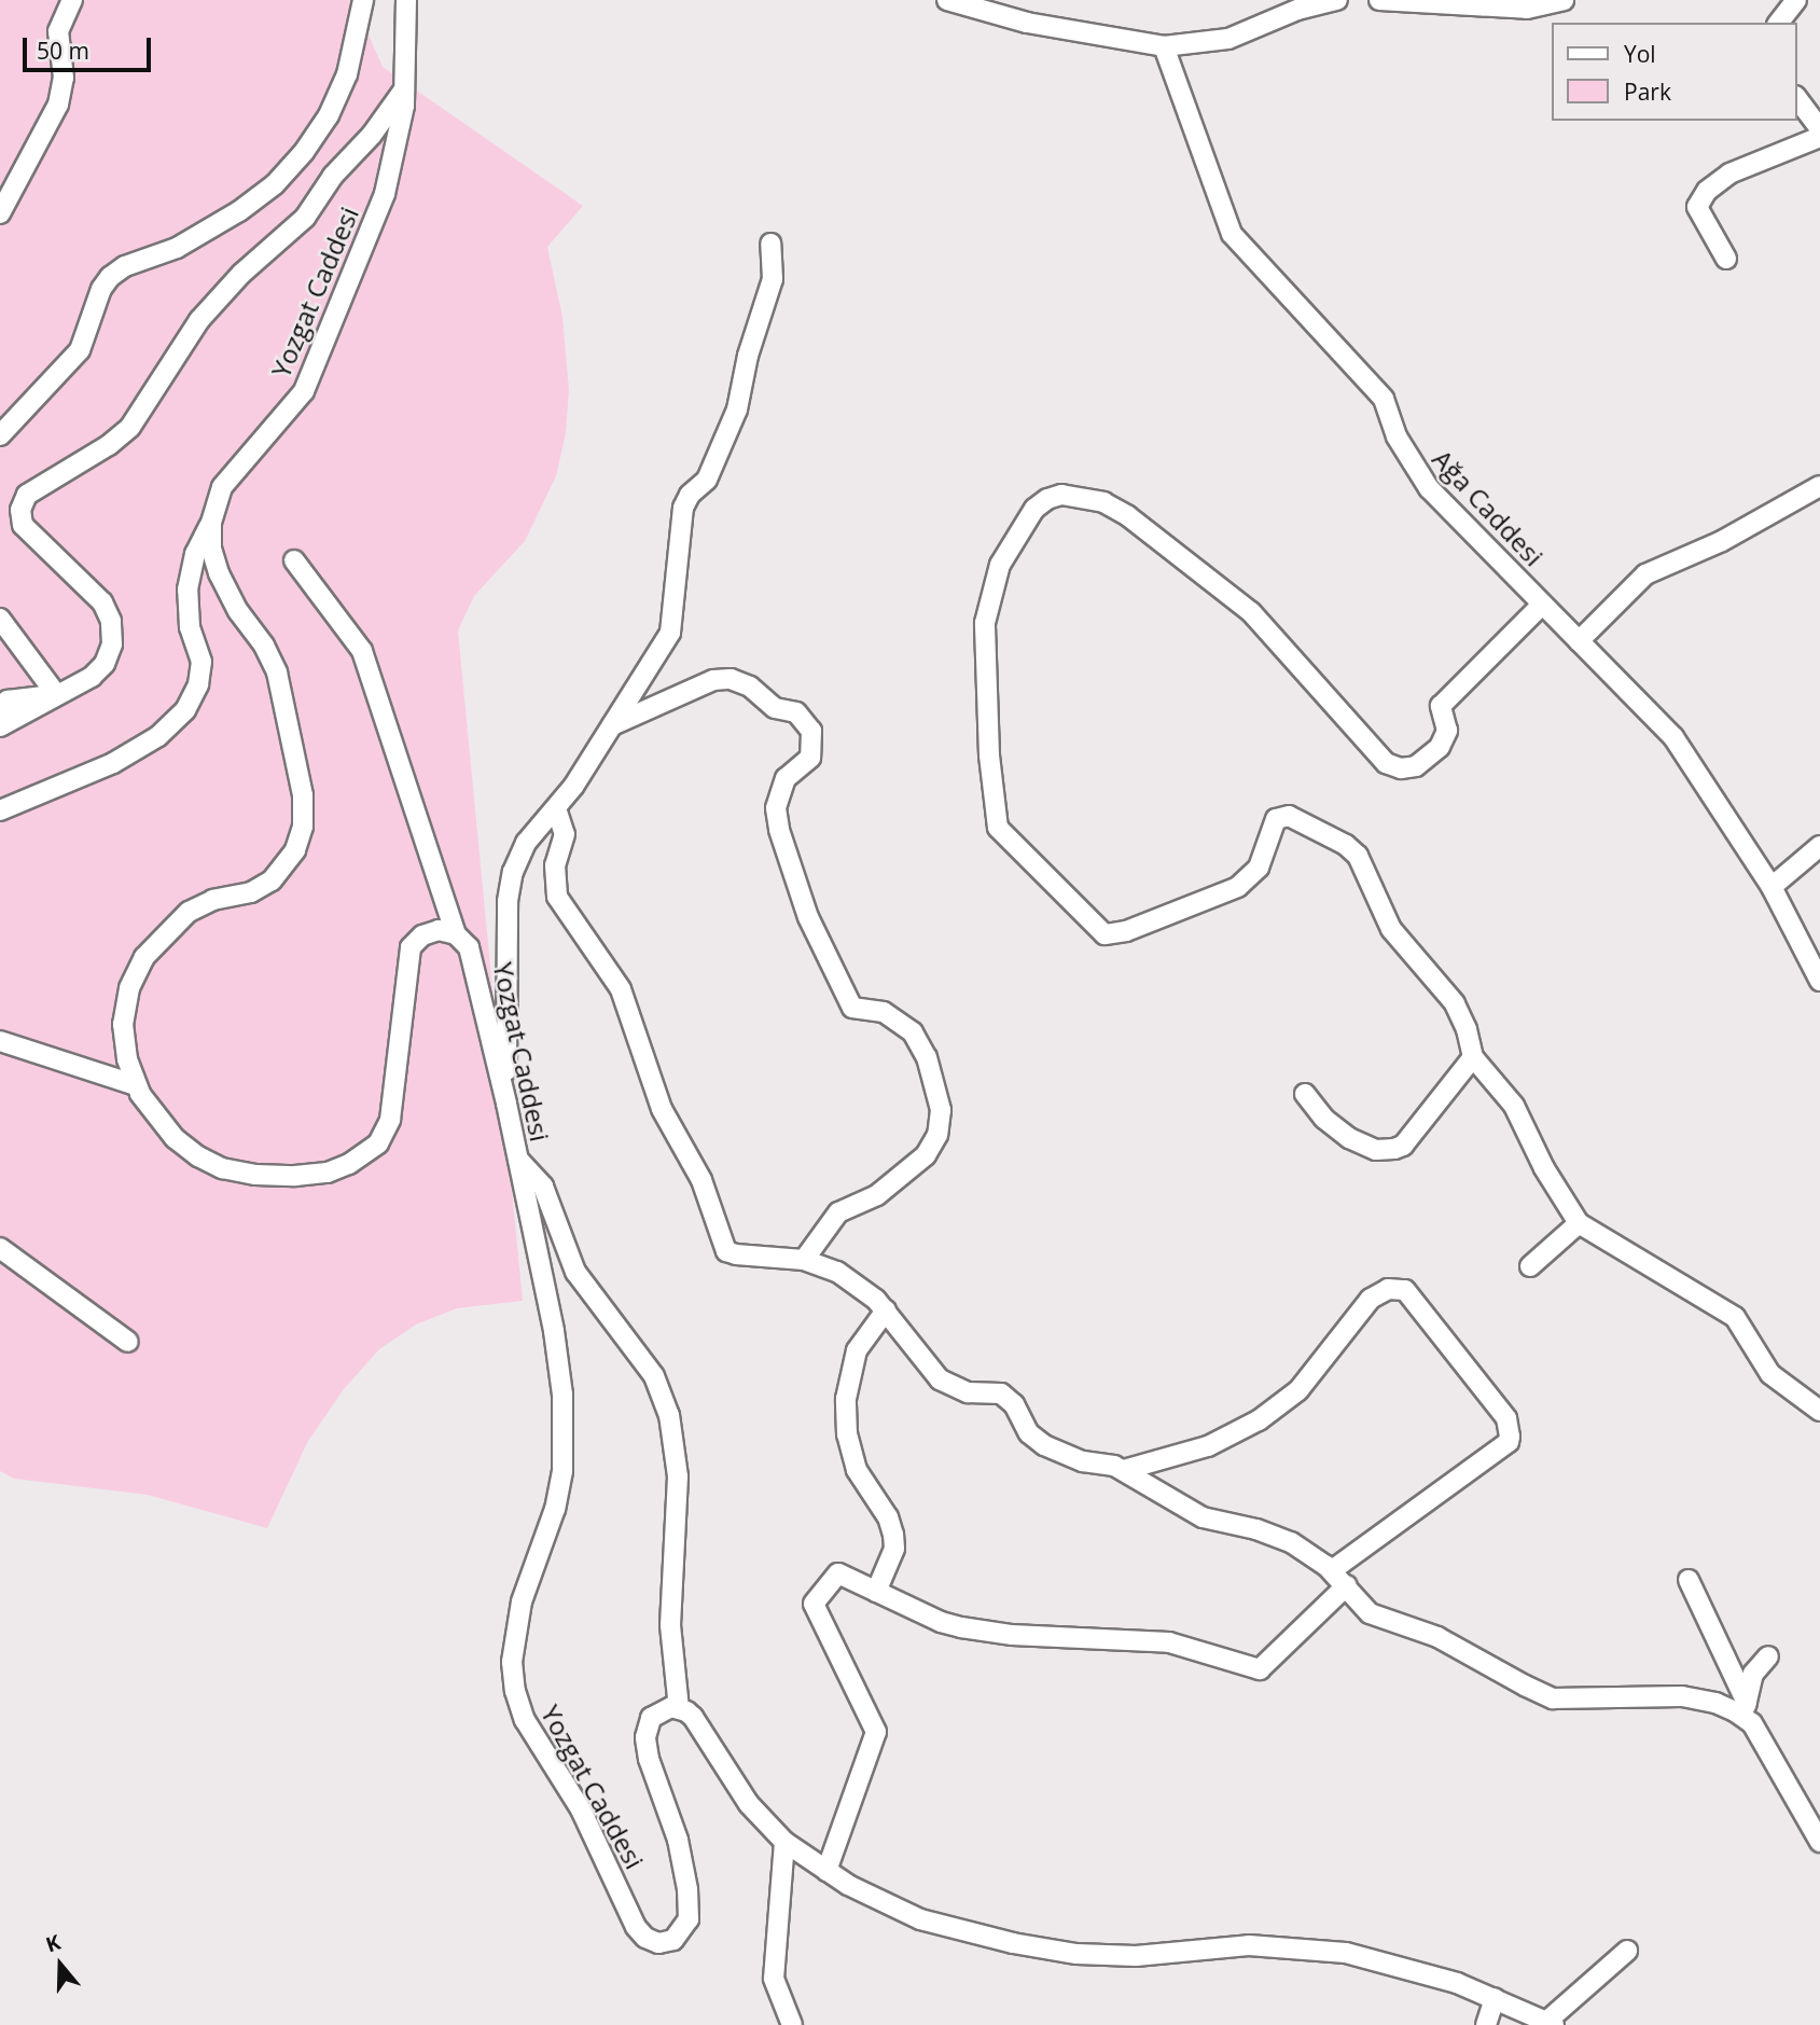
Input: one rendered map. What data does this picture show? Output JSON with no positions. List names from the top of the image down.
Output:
{
  "streets": {
    "street": ["Yozgat Caddesi", "Ağa Caddesi"]
  },
  "legend": ["Yol", "Park"],
  "scale_bar": "50 m",
  "north": "top"
}
